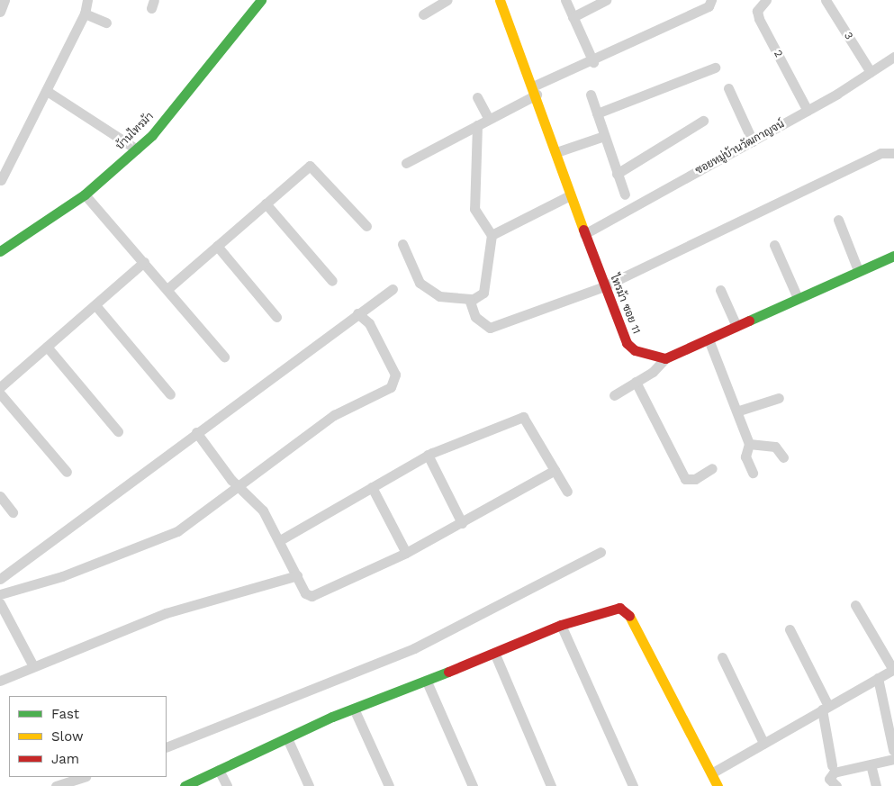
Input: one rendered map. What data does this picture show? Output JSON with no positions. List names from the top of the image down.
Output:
{
  "streets": {
    "street": [
      "3",
      "2",
      "บ้านไทรม้า",
      "ซอยหมู่บ้านวัฒกาญจน์",
      "ไทรม้า ซอย 11"
    ]
  },
  "crossings": [
    ["3", "ซอยหมู่บ้านวัฒกาญจน์"],
    ["2", "ซอยหมู่บ้านวัฒกาญจน์"],
    ["ซอยหมู่บ้านวัฒกาญจน์", "ไทรม้า ซอย 11"]
  ],
  "legend": ["Fast", "Slow", "Jam"]
}
